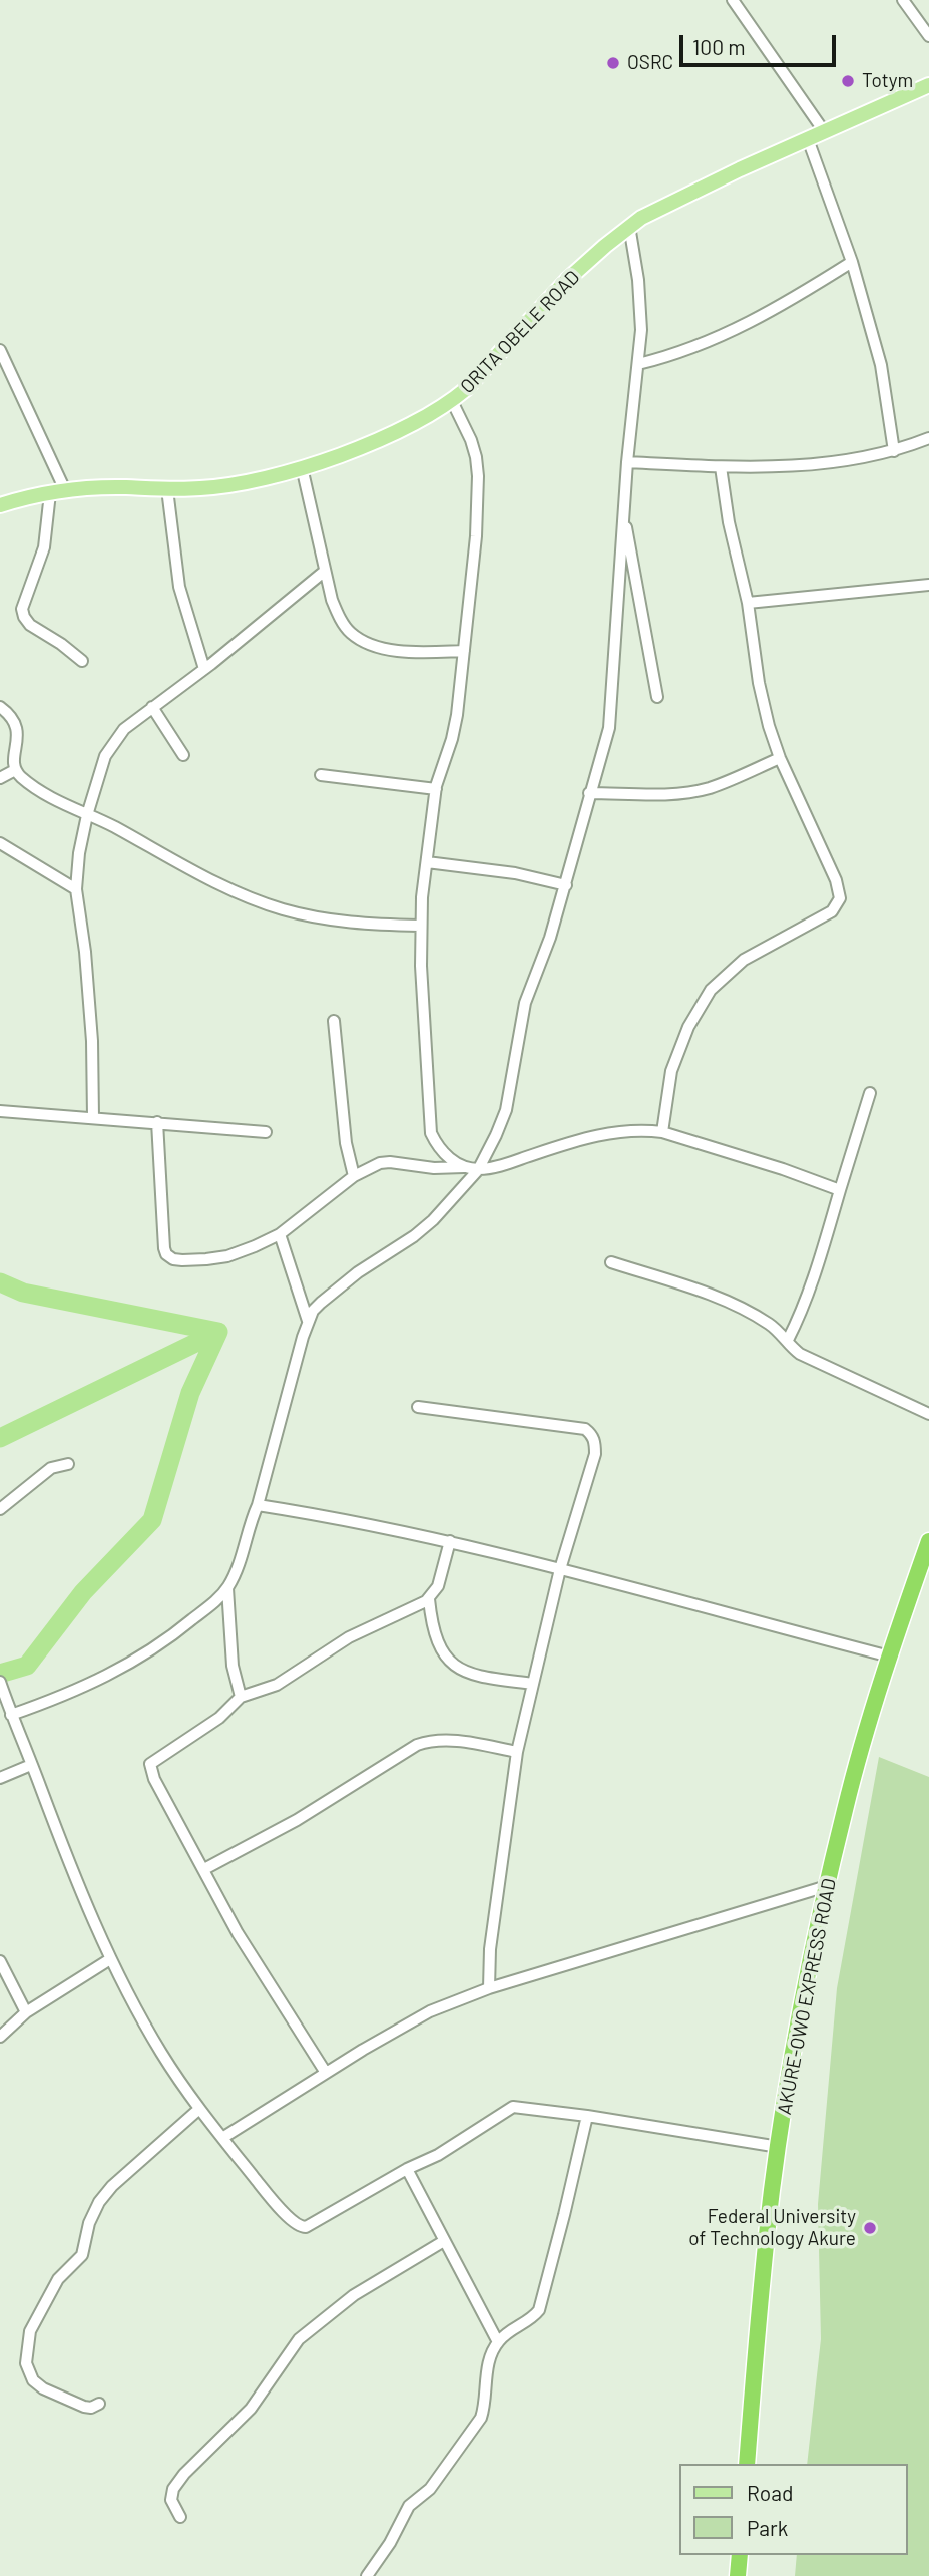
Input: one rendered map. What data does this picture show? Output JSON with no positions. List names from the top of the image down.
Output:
{
  "streets": {
    "highway": ["AKURE-OWO EXPRESS ROAD"],
    "main road": ["ORITA OBELE ROAD"]
  },
  "places": ["OSRC", "Totym", "Federal University of Technology Akure"],
  "legend": ["Road", "Park"],
  "scale_bar": "100 m"
}
